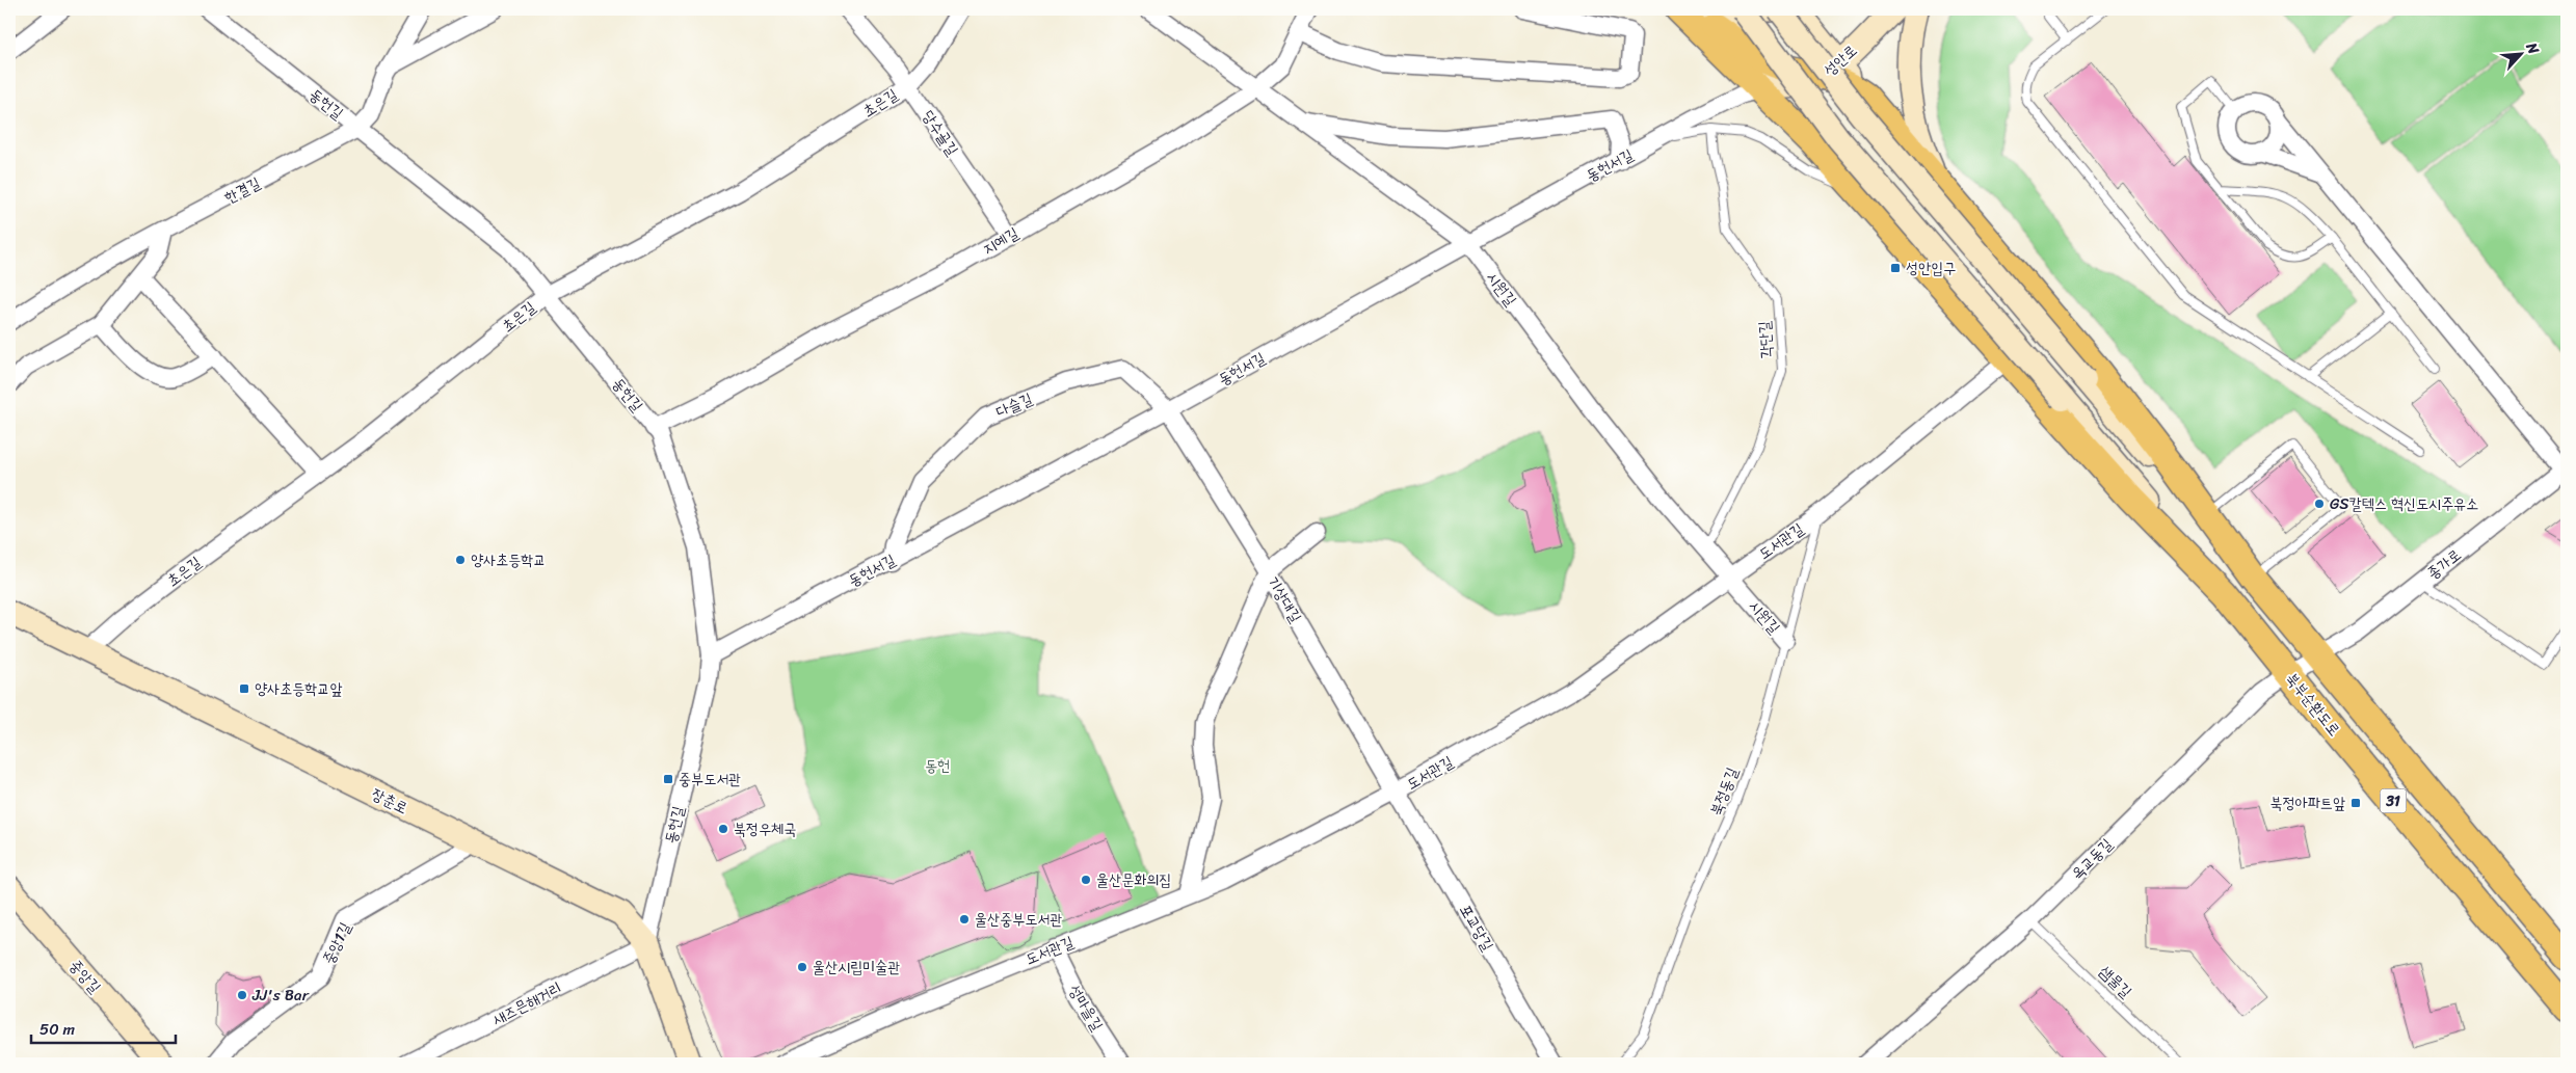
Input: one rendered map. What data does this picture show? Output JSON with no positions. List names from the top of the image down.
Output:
{
  "streets": {
    "main road": [
      "성안로",
      "북부순환도로",
      "장춘로",
      "31",
      "중앙길"
    ],
    "street": [
      "초은길",
      "동헌길",
      "당수골길",
      "동헌서길",
      "한결길",
      "지예길",
      "시원길",
      "다슬길",
      "도서관길",
      "종가로",
      "기상대길",
      "옥교동길",
      "포교당길",
      "중앙1길",
      "새즈믄해거리",
      "성마을길"
    ],
    "lane": ["각단길", "북정동길", "샘물길"]
  },
  "crossings": [
    ["성안로", "동헌서길"],
    ["초은길", "동헌길"],
    ["초은길", "당수골길"],
    ["초은길", "장춘로"],
    ["동헌길", "동헌서길"],
    ["동헌길", "한결길"],
    ["동헌길", "지예길"],
    ["동헌길", "장춘로"],
    ["동헌길", "새즈믄해거리"],
    ["당수골길", "지예길"],
    ["동헌서길", "시원길"],
    ["동헌서길", "다슬길"],
    ["동헌서길", "기상대길"],
    ["지예길", "시원길"],
    ["시원길", "각단길"],
    ["시원길", "도서관길"],
    ["시원길", "북정동길"],
    ["다슬길", "기상대길"],
    ["도서관길", "기상대길"],
    ["도서관길", "북정동길"],
    ["도서관길", "포교당길"],
    ["도서관길", "성마을길"],
    ["종가로", "31"],
    ["종가로", "옥교동길"],
    ["기상대길", "포교당길"],
    ["북부순환도로", "옥교동길"],
    ["장춘로", "중앙1길"],
    ["장춘로", "새즈믄해거리"],
    ["31", "옥교동길"],
    ["옥교동길", "샘물길"]
  ],
  "parks": ["동헌"],
  "places": {
    "transit": [
      "성안입구",
      "양사초등학교앞",
      "중부도서관",
      "북정아파트앞"
    ],
    "other": [
      "GS칼텍스 혁신도시주유소",
      "양사초등학교",
      "북정우체국",
      "울산문화의집",
      "울산중부도서관",
      "울산시립미술관",
      "JJ's Bar"
    ]
  },
  "scale_bar": "50 m",
  "north": "top right"
}
